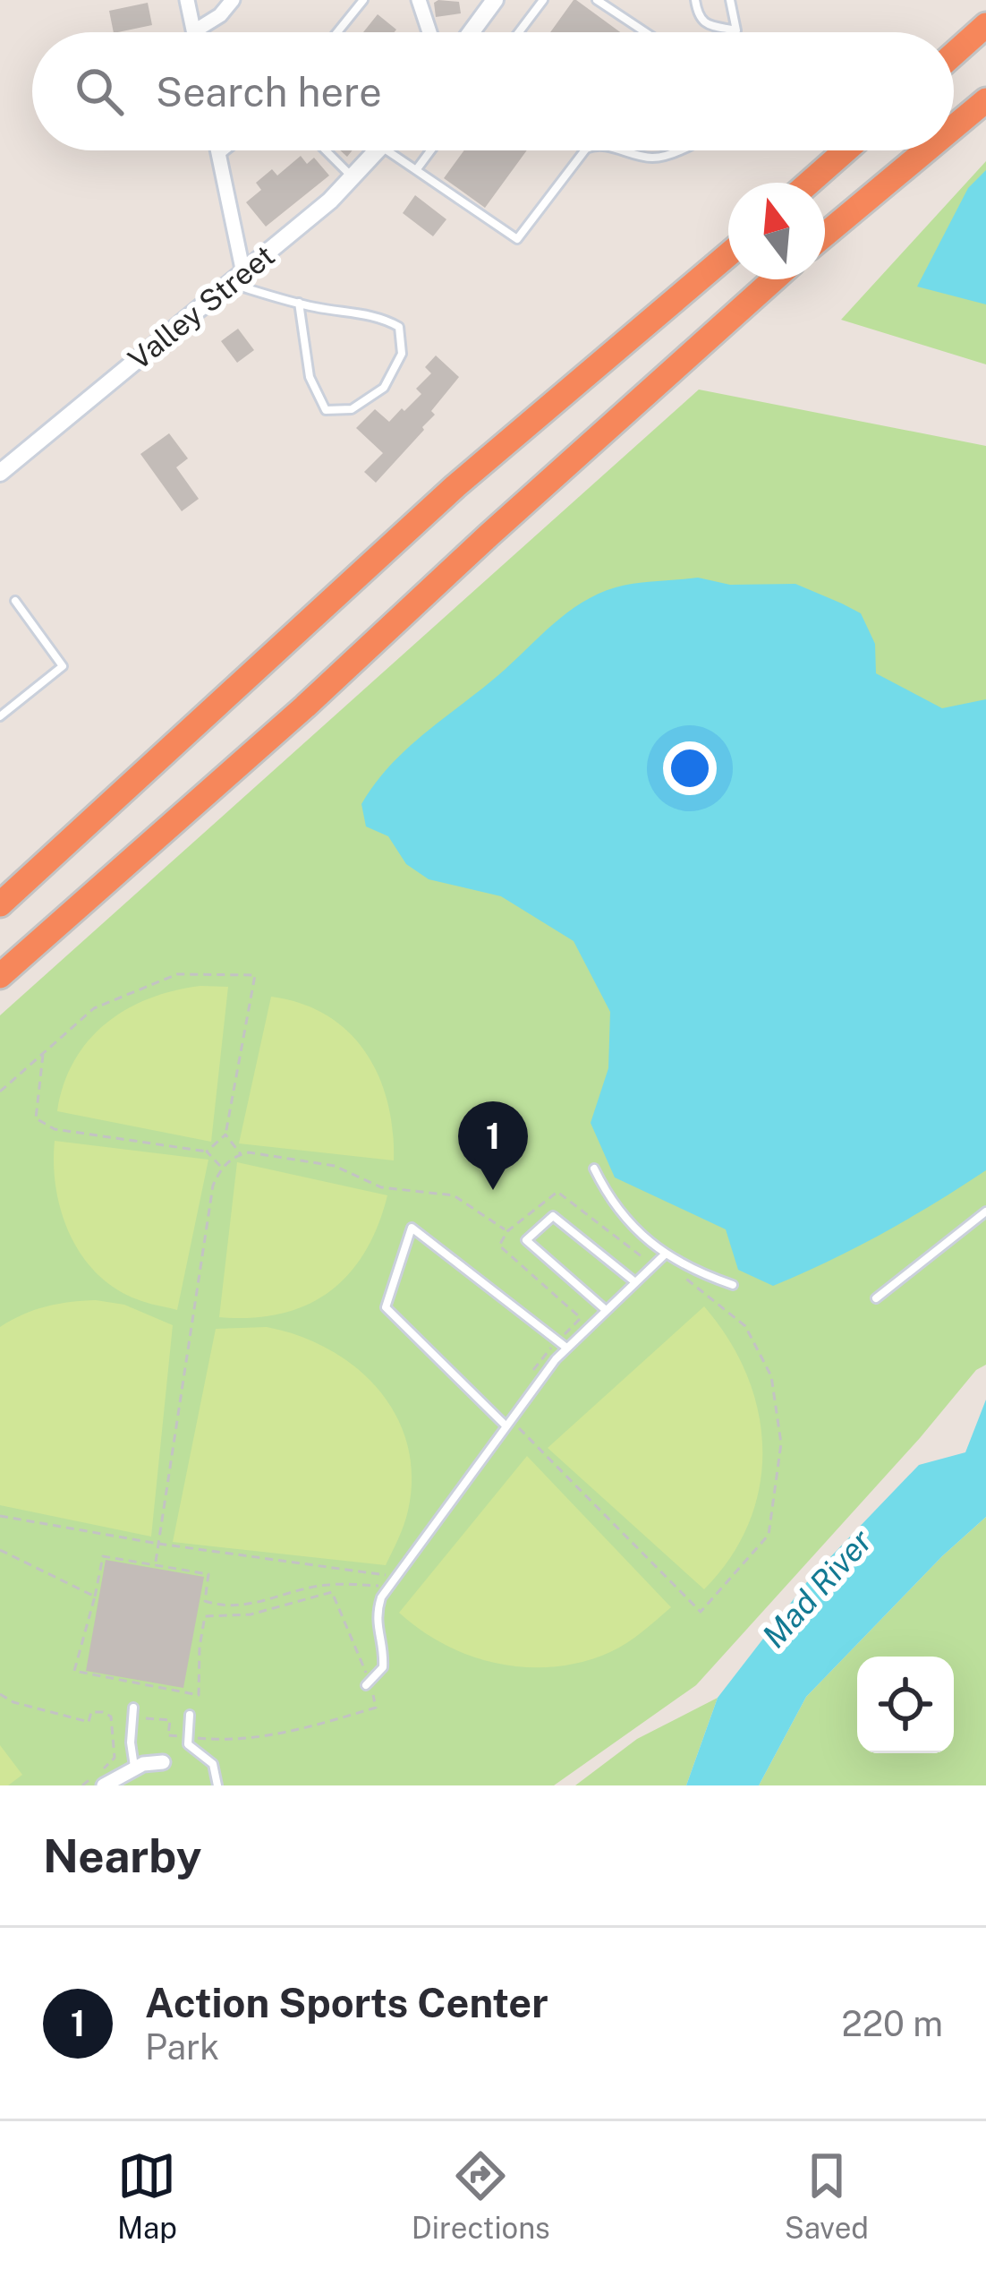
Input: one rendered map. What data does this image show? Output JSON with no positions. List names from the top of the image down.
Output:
{
  "streets": {
    "street": ["Valley Street"]
  },
  "water": ["Mad River"],
  "north": "top",
  "page": {
    "search": "Search here",
    "pins": "1",
    "heading": "Nearby",
    "list": [
      {
        "mark": "1",
        "name": "Action Sports Center",
        "note": "Park",
        "value": "220 m"
      }
    ],
    "nav": ["Map", "Directions", "Saved"]
  }
}
